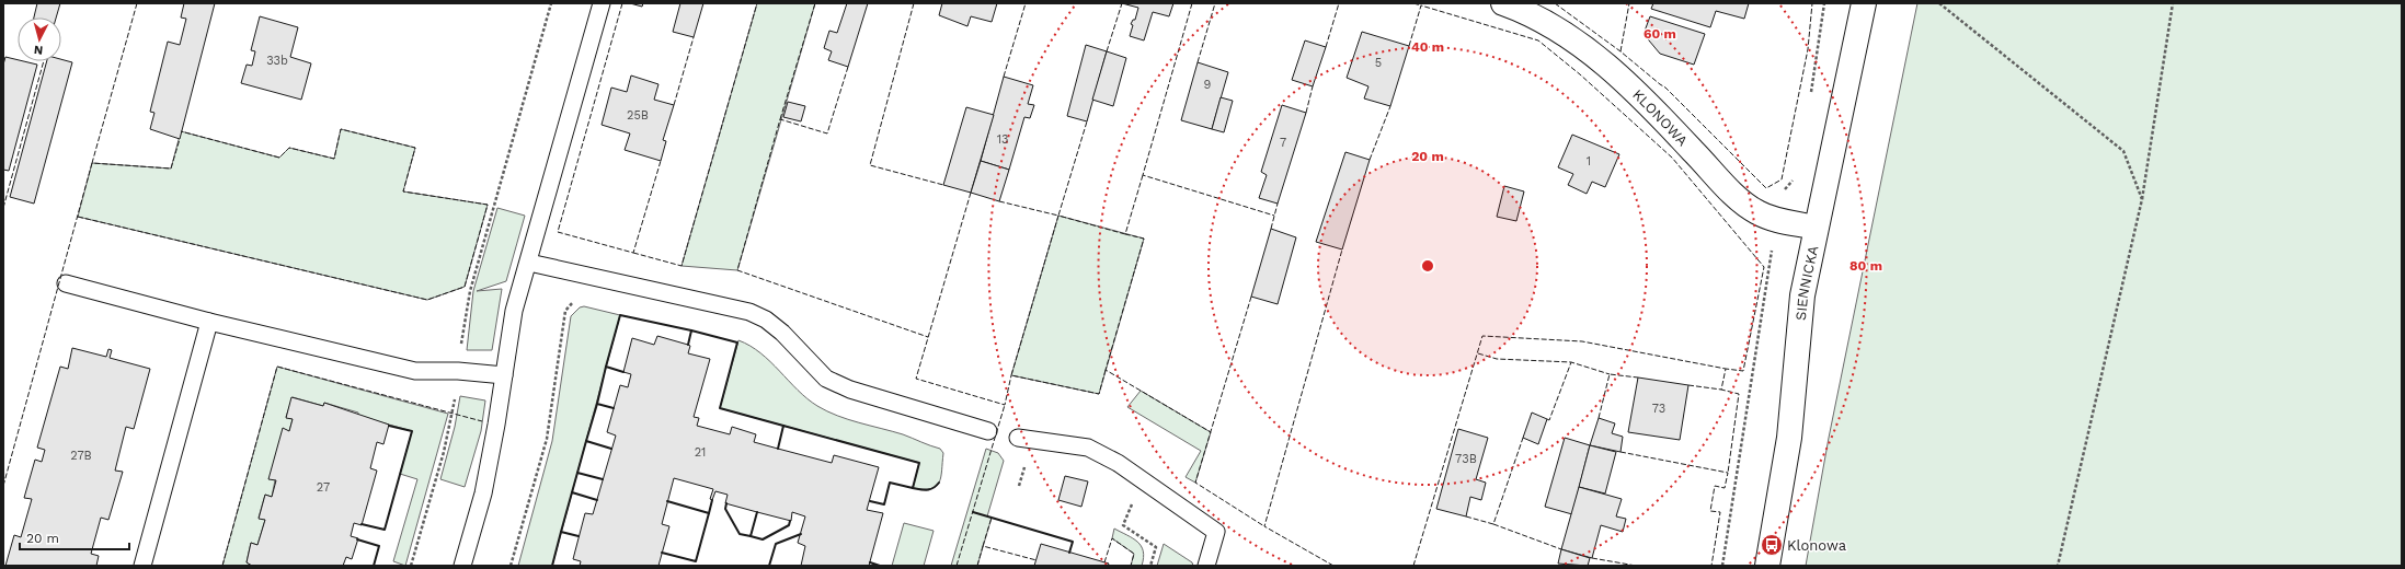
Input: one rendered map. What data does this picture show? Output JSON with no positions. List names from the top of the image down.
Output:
{
  "streets": {
    "main road": ["KLONOWA", "SIENNICKA"]
  },
  "crossings": [
    ["KLONOWA", "SIENNICKA"]
  ],
  "places": {
    "bus stop": ["Klonowa"]
  },
  "house_numbers": [
    "33b",
    "5",
    "9",
    "25B",
    "13",
    "7",
    "1",
    "73",
    "21",
    "27B",
    "73B",
    "27"
  ],
  "scale_bar": "20 m",
  "north": "bottom",
  "rings": [
    "60 m",
    "40 m",
    "20 m",
    "80 m"
  ]
}
